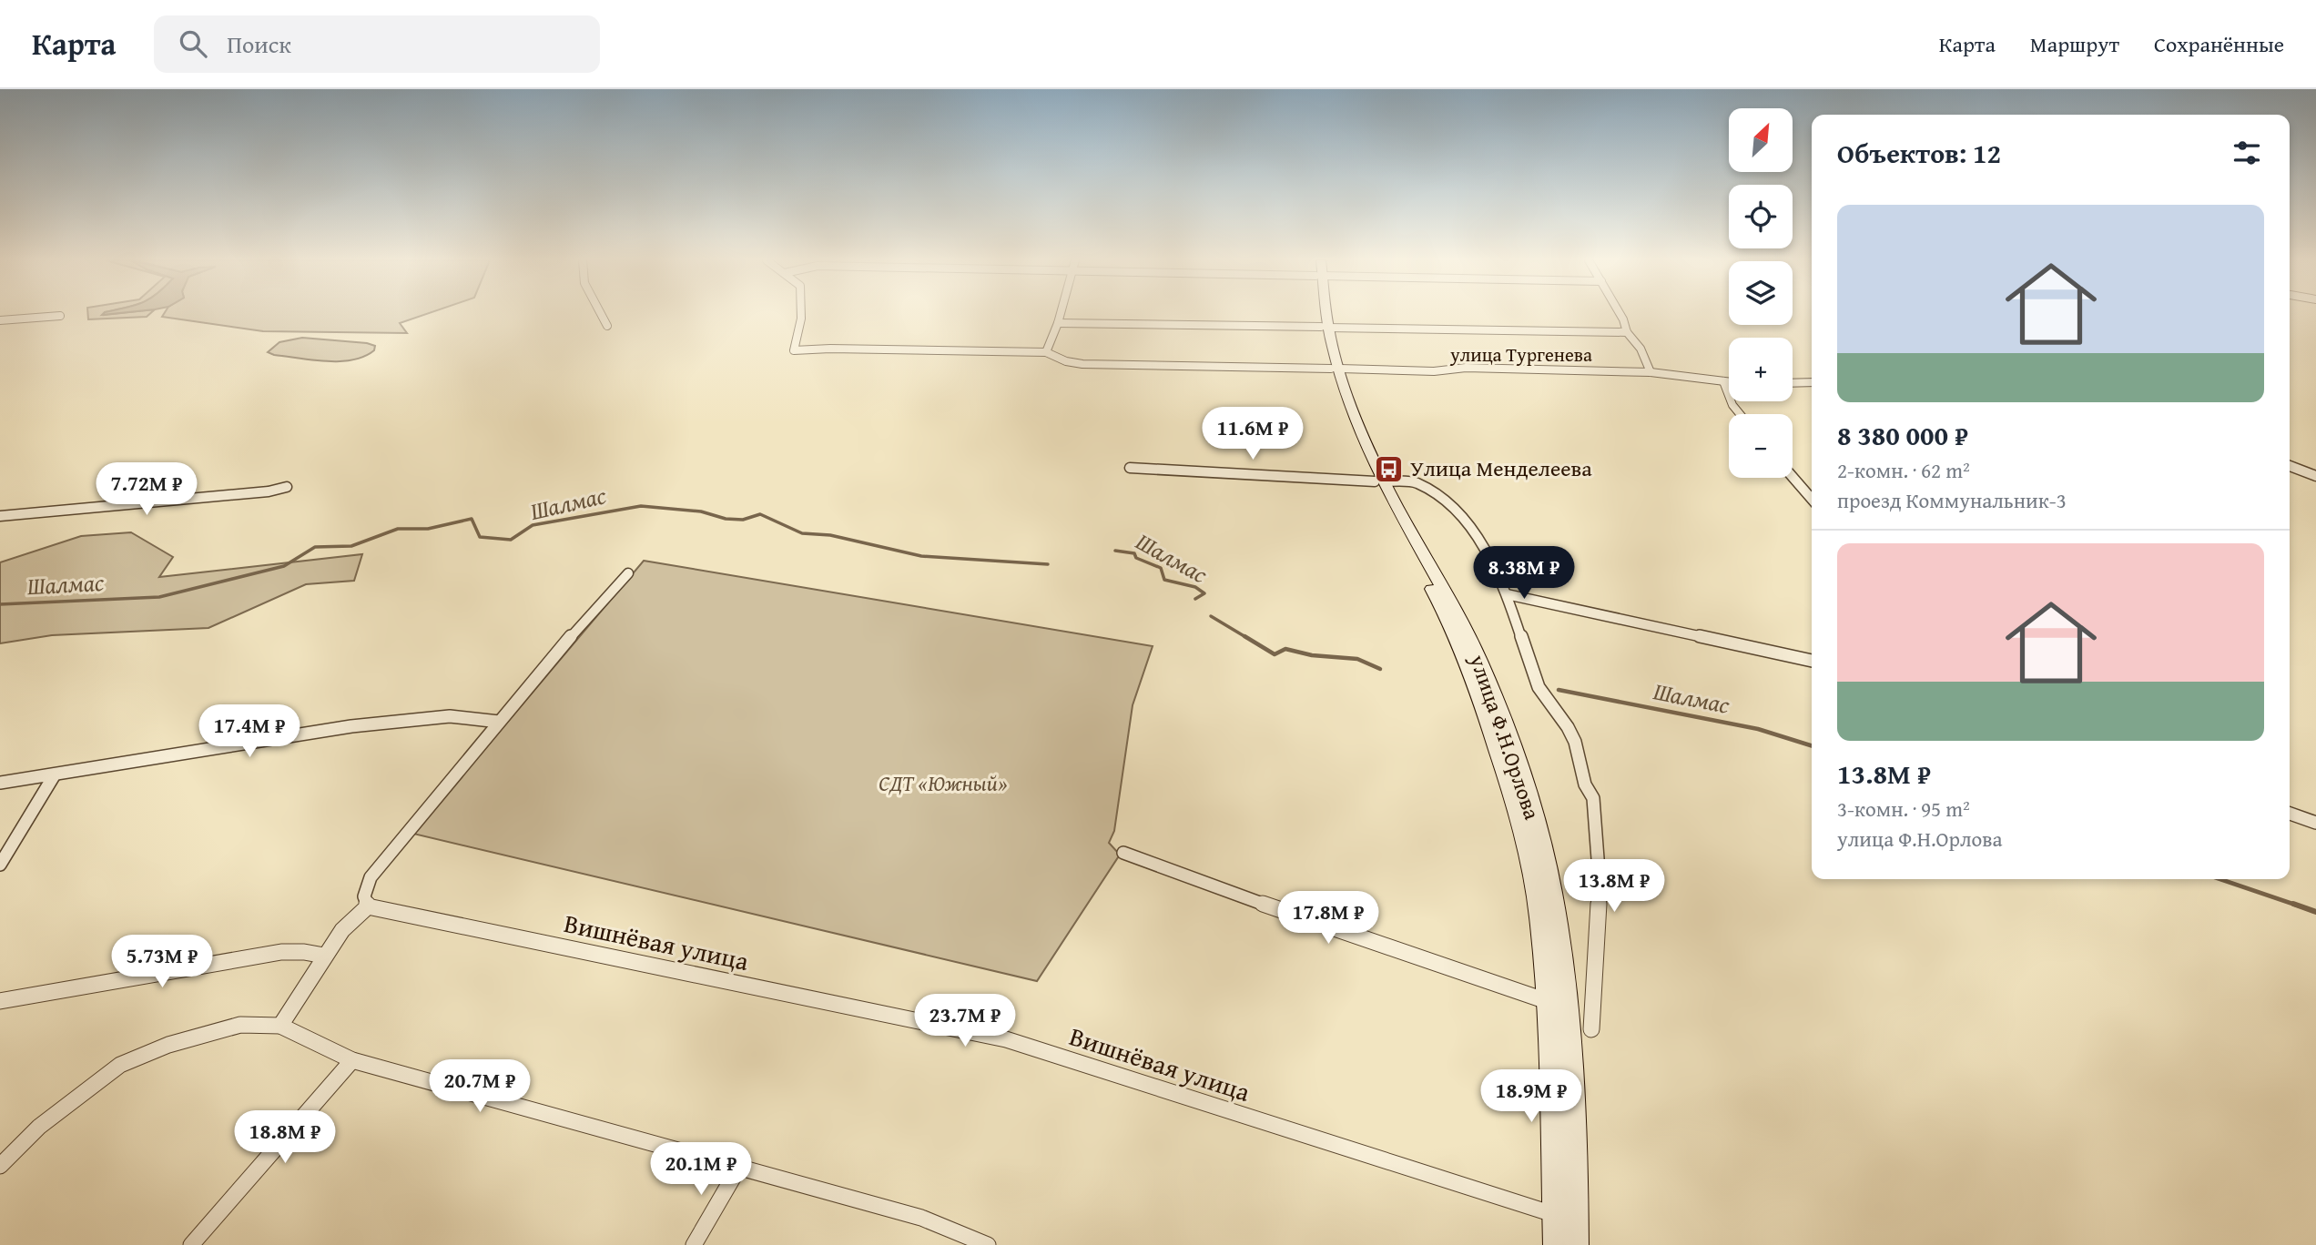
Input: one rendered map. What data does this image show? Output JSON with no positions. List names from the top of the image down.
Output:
{
  "streets": {
    "street": ["улица Тургенева", "улица Ф.Н.Орлова", "Вишнёвая улица"]
  },
  "crossings": [
    ["улица Тургенева", "улица Ф.Н.Орлова"],
    ["улица Ф.Н.Орлова", "Вишнёвая улица"]
  ],
  "water": ["Шалмас"],
  "parks": ["СДТ «Южный»"],
  "places": {
    "bus stop": ["Улица Менделеева"]
  },
  "north": "top right",
  "page": {
    "header": "Карта",
    "search": "Поиск",
    "nav": ["Карта", "Маршрут", "Сохранённые"],
    "map_buttons": ["+", "−"],
    "heading": "Объектов: 12",
    "list": [
      {
        "name": "8 380 000 ₽",
        "note": "2-комн. · 62 m² · проезд Коммунальник-3"
      },
      {
        "name": "13.8M ₽",
        "note": "3-комн. · 95 m² · улица Ф.Н.Орлова"
      }
    ],
    "price": [
      "11.6M ₽",
      "7.72M ₽",
      "8.38M ₽",
      "17.4M ₽",
      "13.8M ₽",
      "17.8M ₽",
      "5.73M ₽",
      "23.7M ₽",
      "20.7M ₽",
      "18.9M ₽",
      "18.8M ₽",
      "20.1M ₽"
    ]
  }
}
